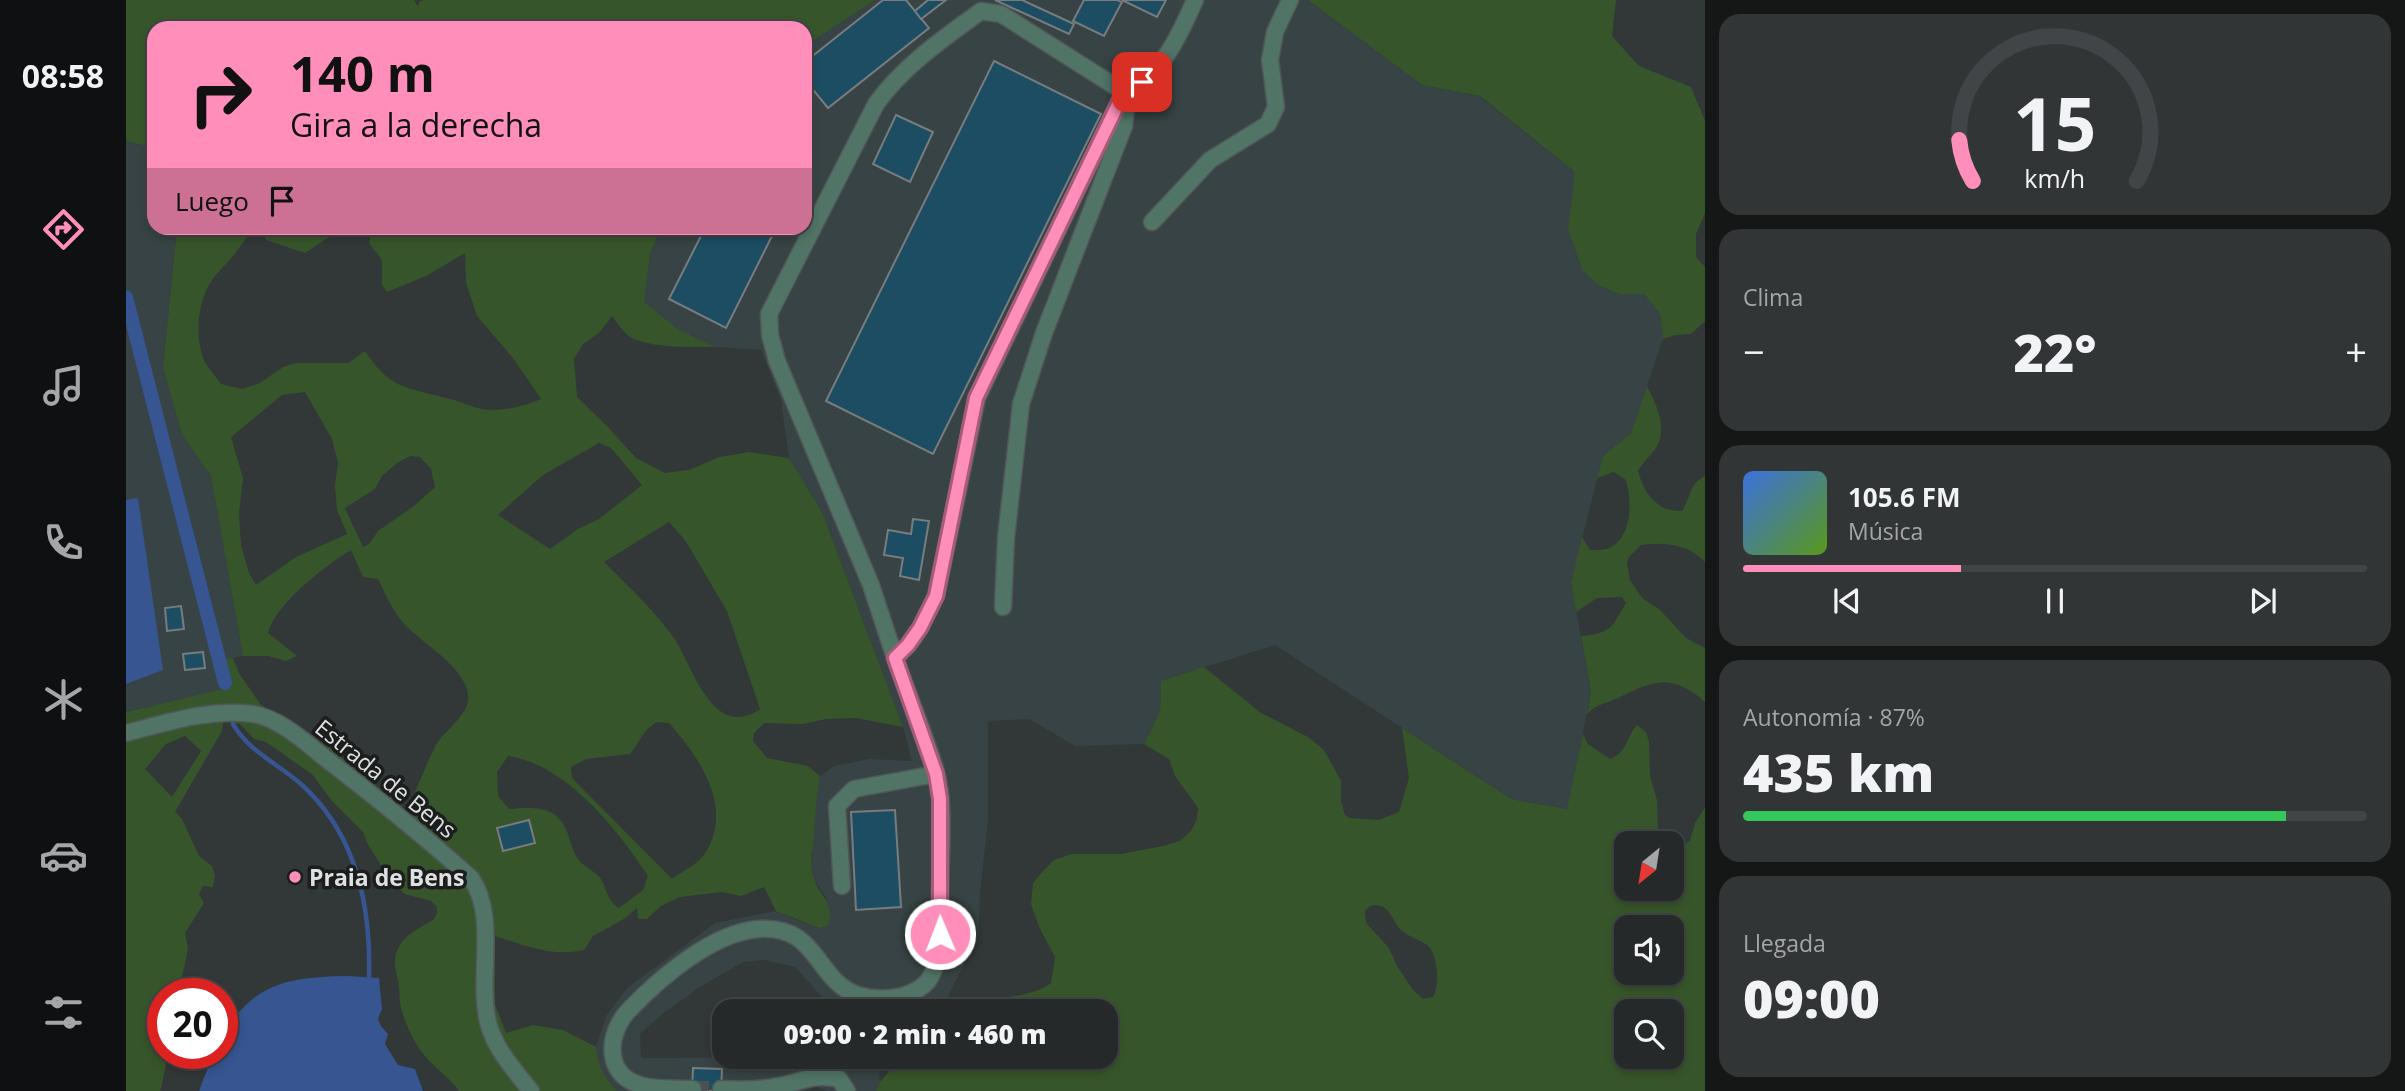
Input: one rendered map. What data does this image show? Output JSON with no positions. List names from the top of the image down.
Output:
{
  "streets": {
    "street": ["Estrada de Bens"]
  },
  "places": ["Praia de Bens"],
  "north": "bottom left",
  "page": {
    "tabs": "08:58",
    "turn": ["140 m", "Gira a la derecha"],
    "then": "Luego",
    "tile": [
      "Clima",
      ["Autonomía · 87%", "435 km"],
      ["Llegada", "09:00"]
    ],
    "heat": ["−", "22°", "+"],
    "song": ["105.6 FM", "Música"],
    "limit": "20",
    "trip": "09:00 · 2 min · 460 m",
    "gauge": ["15", "km/h"]
  }
}
